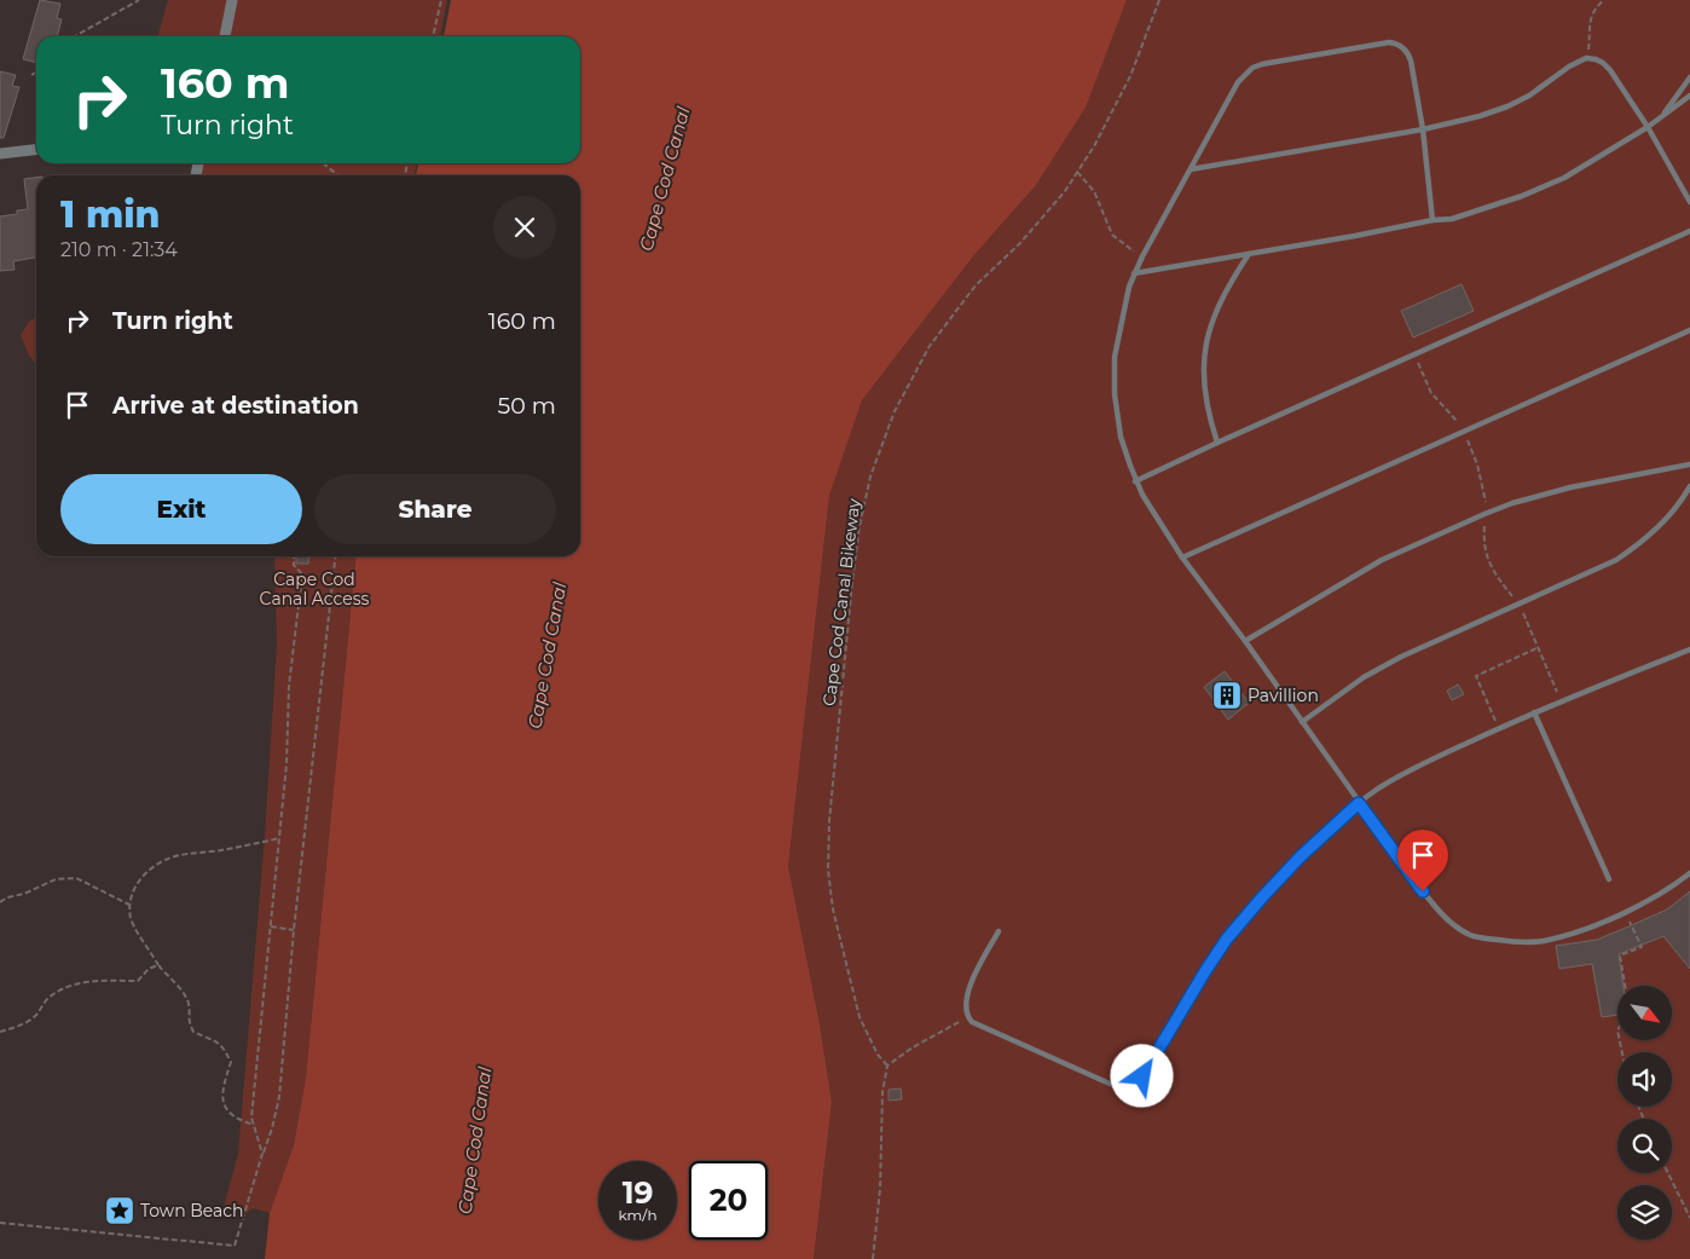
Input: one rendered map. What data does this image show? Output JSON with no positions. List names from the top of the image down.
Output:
{
  "streets": {
    "path": ["Cape Cod Canal Bikeway"]
  },
  "water": ["Cape Cod Canal"],
  "parks": ["Cape Cod Canal Access"],
  "places": {
    "building": ["Pavillion"],
    "place": ["Town Beach"]
  },
  "north": "bottom right",
  "page": {
    "turn": ["160 m", "Turn right"],
    "heading": ["1 min", "210 m · 21:34"],
    "list": [
      {
        "name": "Turn right",
        "value": "160 m"
      },
      {
        "name": "Arrive at destination",
        "value": "50 m"
      }
    ],
    "buttons": ["Exit", "Share"],
    "speed": "19 km/h",
    "limit": "20"
  }
}
